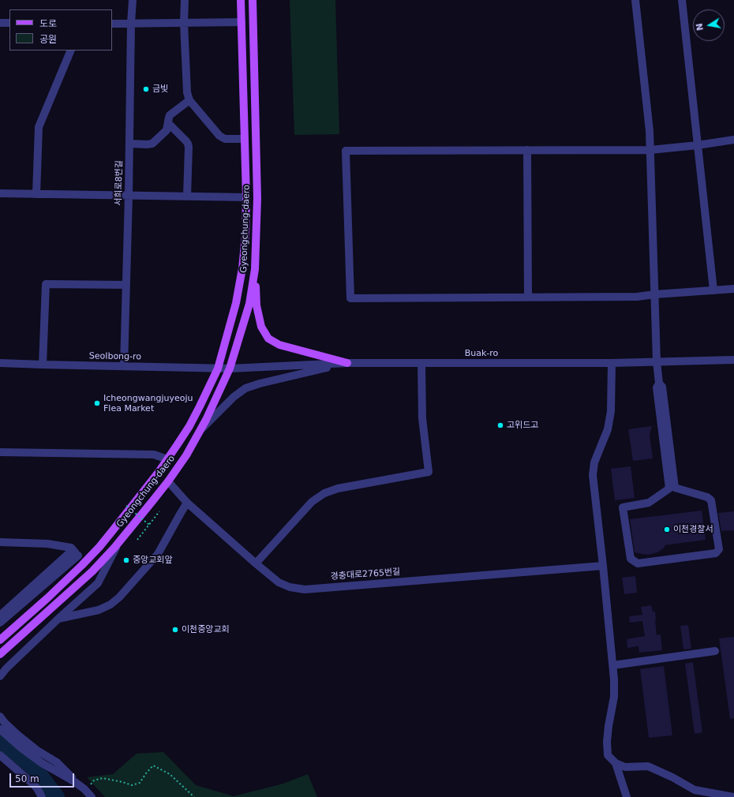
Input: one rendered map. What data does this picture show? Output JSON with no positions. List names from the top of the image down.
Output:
{
  "streets": {
    "main road": ["Gyeongchung-daero"],
    "street": [
      "서희로8번길",
      "Buak-ro",
      "Seolbong-ro",
      "경충대로2765번길"
    ]
  },
  "crossings": [
    ["서희로8번길", "Seolbong-ro"],
    ["Gyeongchung-daero", "Buak-ro"],
    ["Gyeongchung-daero", "Seolbong-ro"],
    ["Gyeongchung-daero", "경충대로2765번길"],
    ["Buak-ro", "Seolbong-ro"]
  ],
  "places": [
    "금빛",
    "Icheongwangjuyeoju Flea Market",
    "고위드고",
    "이천경찰서",
    "중앙교회앞",
    "이천중앙교회"
  ],
  "legend": ["도로", "공원"],
  "scale_bar": "50 m",
  "north": "left"
}
